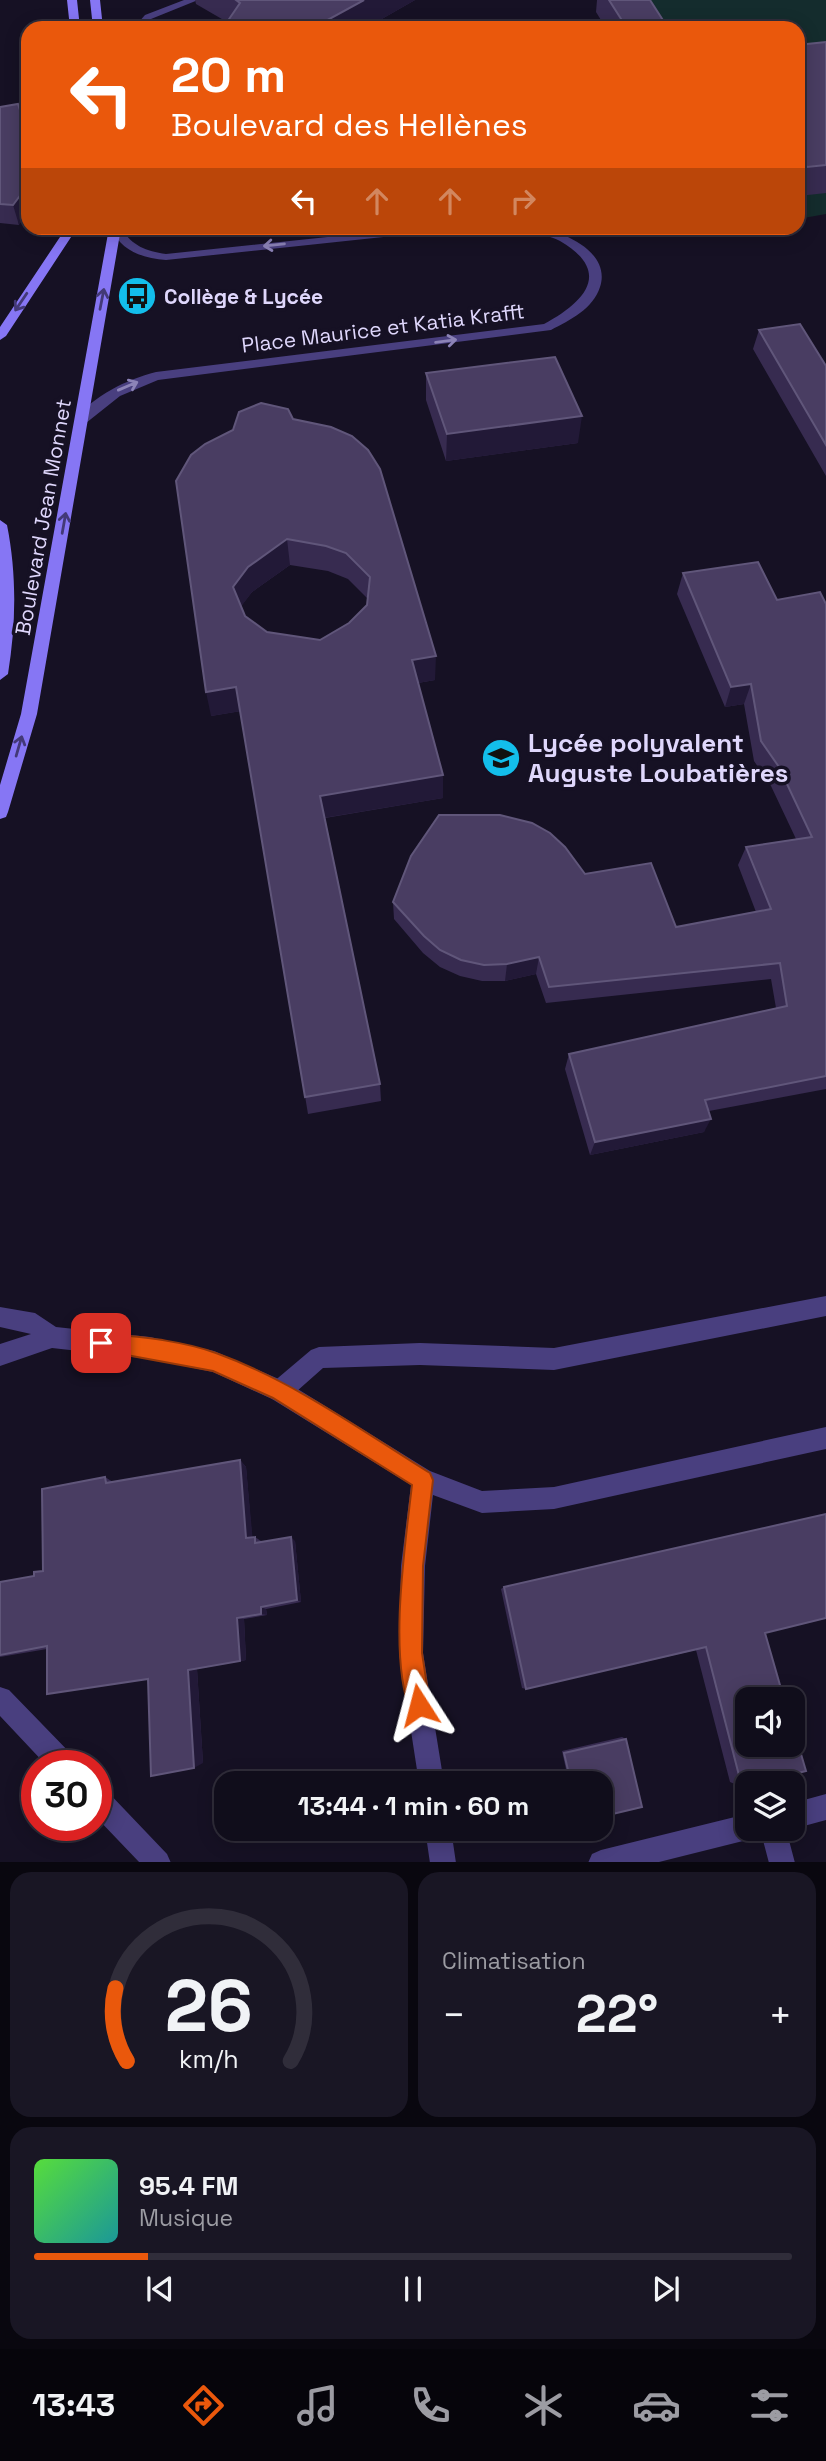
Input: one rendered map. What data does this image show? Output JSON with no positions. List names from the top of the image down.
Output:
{
  "streets": {
    "street": ["Place Maurice et Katia Krafft", "Boulevard Jean Monnet"]
  },
  "crossings": [
    ["Place Maurice et Katia Krafft", "Boulevard Jean Monnet"]
  ],
  "one_way": ["Place Maurice et Katia Krafft"],
  "places": {
    "bus stop": ["Collège & Lycée"],
    "school or university": ["Lycée polyvalent Auguste Loubatières"]
  },
  "page": {
    "turn": ["20 m", "Boulevard des Hellènes"],
    "limit": "30",
    "trip": "13:44 · 1 min · 60 m",
    "tile": "Climatisation",
    "heat": ["−", "22°", "+"],
    "song": ["95.4 FM", "Musique"],
    "tabs": "13:43",
    "gauge": ["26", "km/h"]
  }
}
